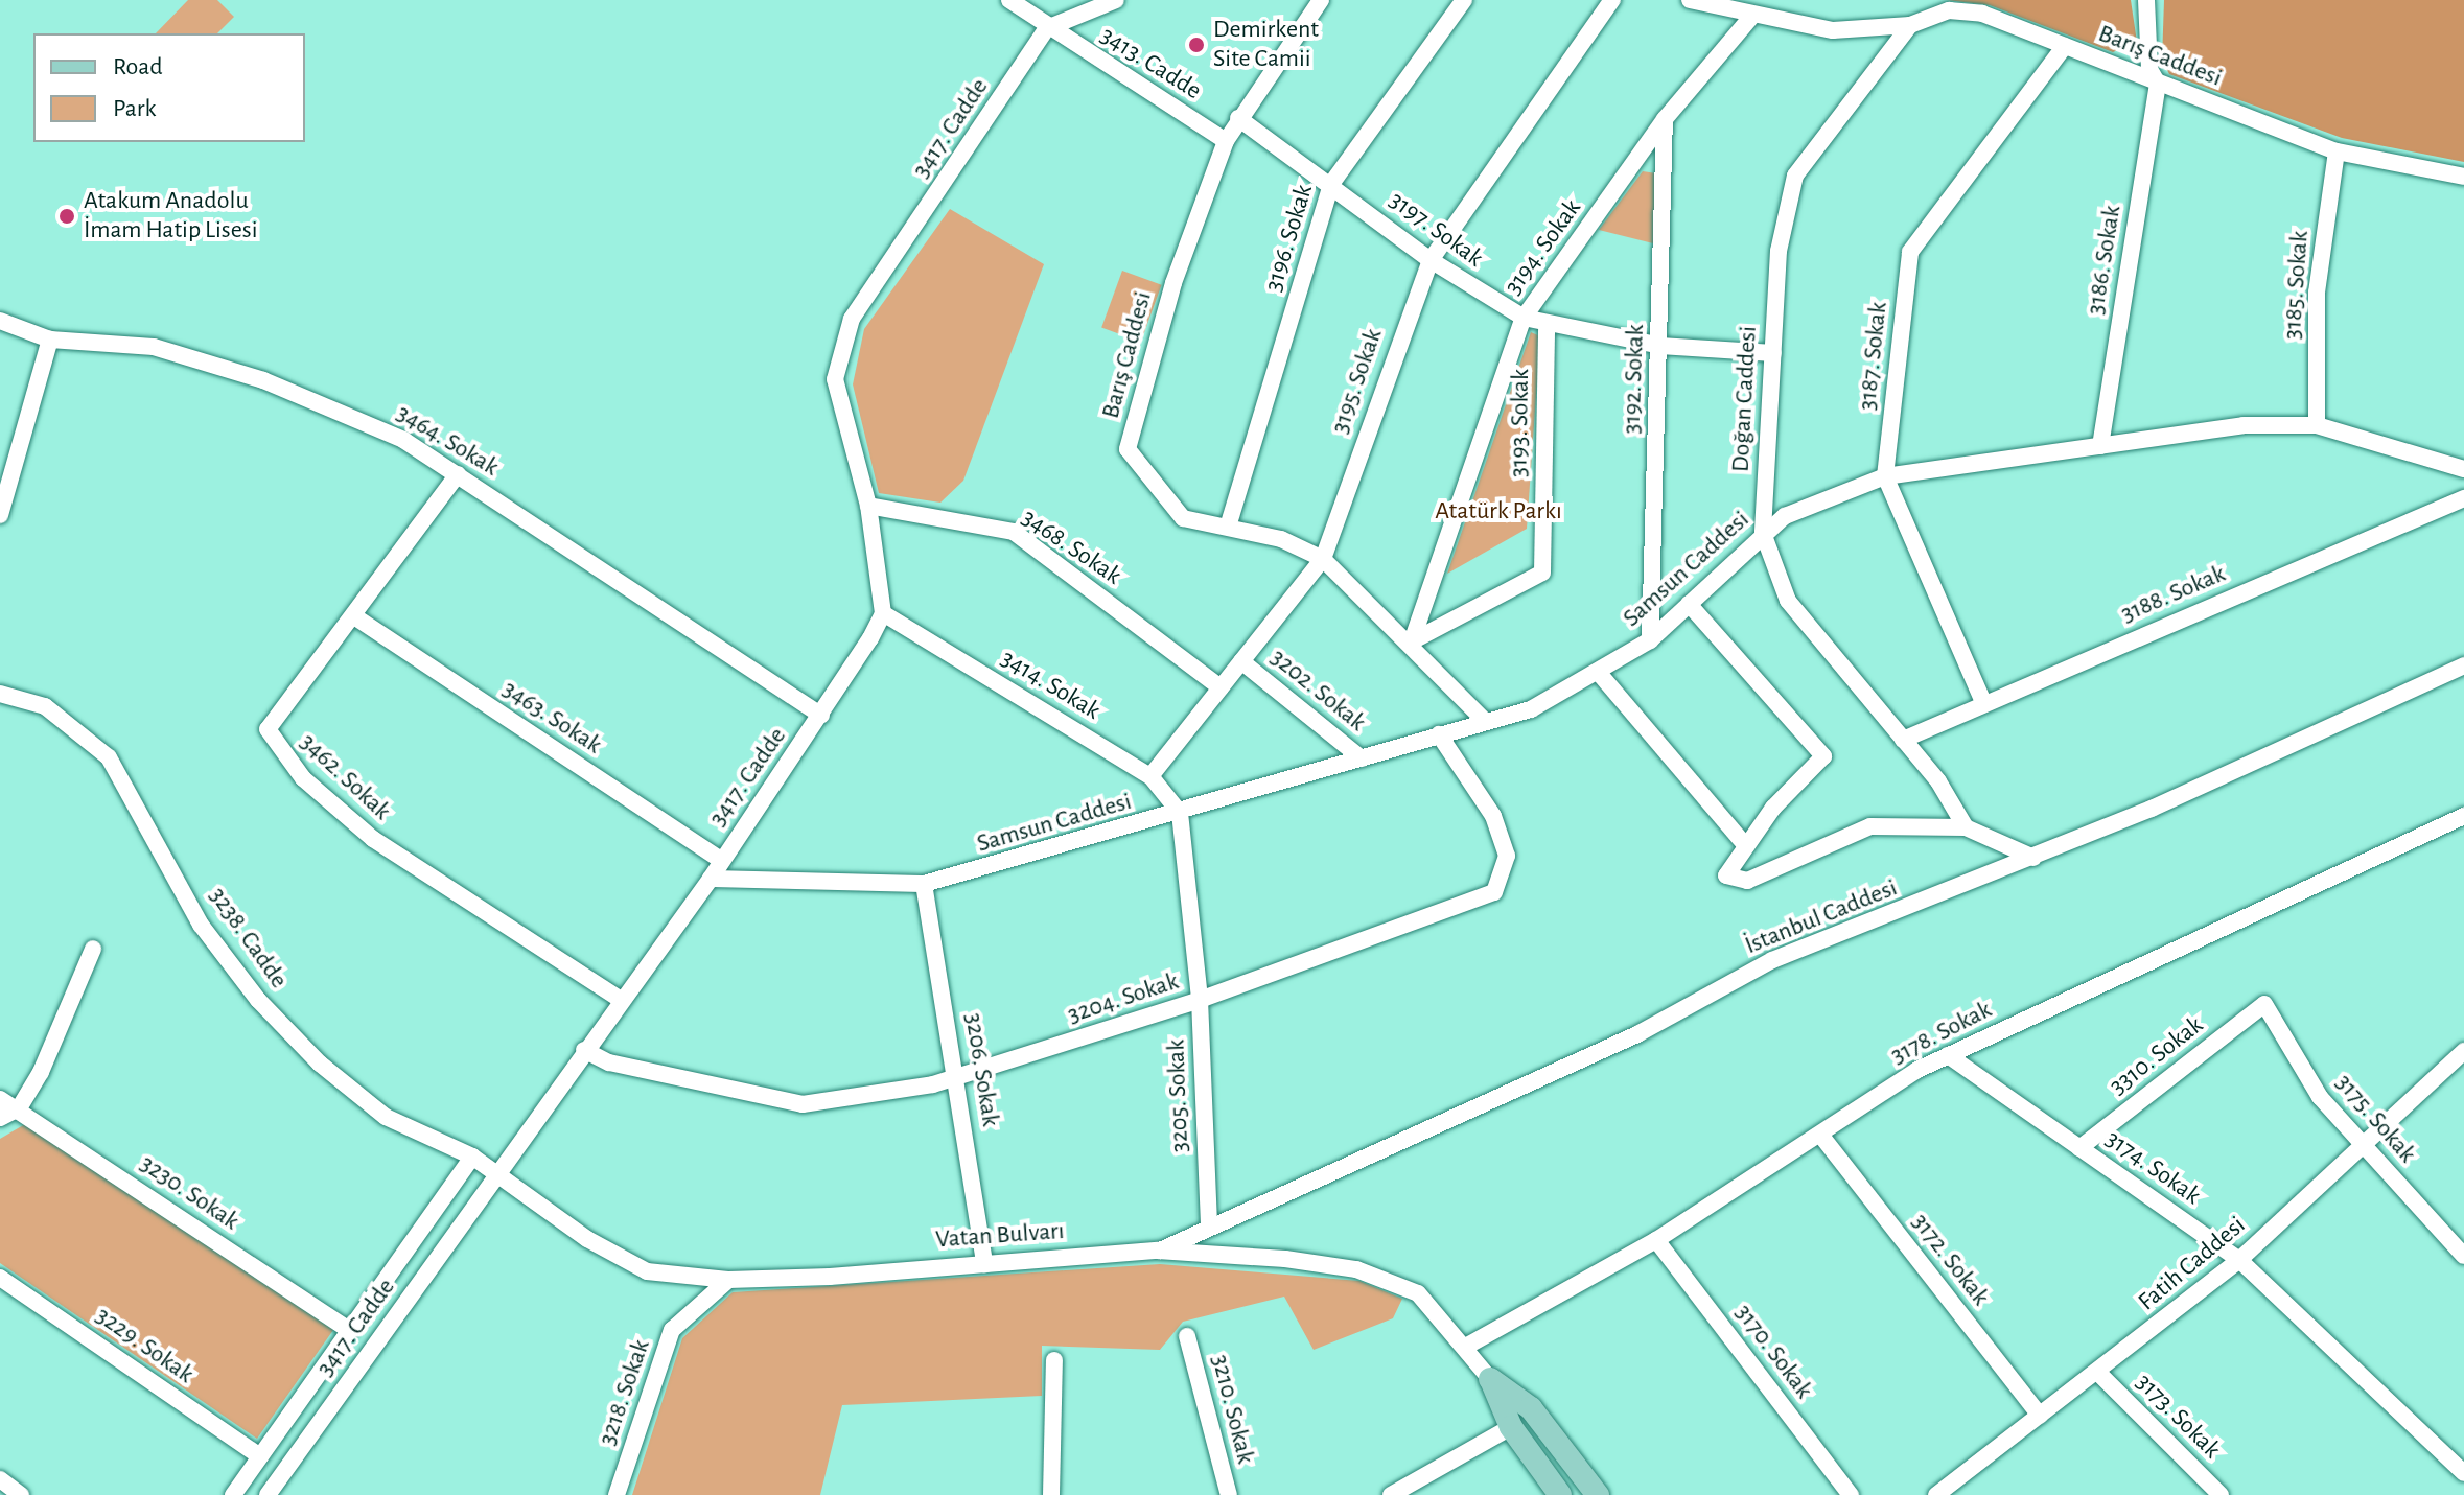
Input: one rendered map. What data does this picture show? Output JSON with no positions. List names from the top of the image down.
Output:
{
  "streets": {
    "main road": ["Vatan Bulvarı"],
    "street": [
      "Barış Caddesi",
      "3413. Cadde",
      "3417. Cadde",
      "3197. Sokak",
      "3196. Sokak",
      "3194. Sokak",
      "3186. Sokak",
      "3185. Sokak",
      "3187. Sokak",
      "3192. Sokak",
      "3195. Sokak",
      "Doğan Caddesi",
      "3193. Sokak",
      "3464. Sokak",
      "3468. Sokak",
      "Samsun Caddesi",
      "3188. Sokak",
      "3414. Sokak",
      "3202. Sokak",
      "3463. Sokak",
      "3462. Sokak",
      "İstanbul Caddesi",
      "3238. Cadde",
      "3204. Sokak",
      "3178. Sokak",
      "3310. Sokak",
      "3206. Sokak",
      "3205. Sokak",
      "3175. Sokak",
      "3174. Sokak",
      "3230. Sokak",
      "3172. Sokak",
      "Fatih Caddesi",
      "3229. Sokak",
      "3170. Sokak",
      "3218. Sokak",
      "3210. Sokak",
      "3173. Sokak"
    ]
  },
  "crossings": [
    ["Barış Caddesi", "3413. Cadde"],
    ["Barış Caddesi", "3197. Sokak"],
    ["Barış Caddesi", "3196. Sokak"],
    ["Barış Caddesi", "3194. Sokak"],
    ["Barış Caddesi", "3186. Sokak"],
    ["Barış Caddesi", "3185. Sokak"],
    ["Barış Caddesi", "3187. Sokak"],
    ["Barış Caddesi", "3195. Sokak"],
    ["Barış Caddesi", "Doğan Caddesi"],
    ["Barış Caddesi", "3193. Sokak"],
    ["Barış Caddesi", "Samsun Caddesi"],
    ["3413. Cadde", "3417. Cadde"],
    ["3417. Cadde", "3464. Sokak"],
    ["3417. Cadde", "3468. Sokak"],
    ["3417. Cadde", "Samsun Caddesi"],
    ["3417. Cadde", "3414. Sokak"],
    ["3417. Cadde", "3463. Sokak"],
    ["3417. Cadde", "3462. Sokak"],
    ["3417. Cadde", "3238. Cadde"],
    ["3417. Cadde", "3204. Sokak"],
    ["3417. Cadde", "3230. Sokak"],
    ["3417. Cadde", "Vatan Bulvarı"],
    ["3417. Cadde", "3229. Sokak"],
    ["3197. Sokak", "3196. Sokak"],
    ["3197. Sokak", "3194. Sokak"],
    ["3197. Sokak", "3192. Sokak"],
    ["3197. Sokak", "3195. Sokak"],
    ["3197. Sokak", "Doğan Caddesi"],
    ["3197. Sokak", "3193. Sokak"],
    ["3194. Sokak", "3192. Sokak"],
    ["3194. Sokak", "3193. Sokak"],
    ["3186. Sokak", "Samsun Caddesi"],
    ["3185. Sokak", "Samsun Caddesi"],
    ["3187. Sokak", "Samsun Caddesi"],
    ["3187. Sokak", "3188. Sokak"],
    ["3192. Sokak", "Samsun Caddesi"],
    ["3195. Sokak", "3468. Sokak"],
    ["3195. Sokak", "3414. Sokak"],
    ["3195. Sokak", "3202. Sokak"],
    ["Doğan Caddesi", "Samsun Caddesi"],
    ["Doğan Caddesi", "3188. Sokak"],
    ["3464. Sokak", "3462. Sokak"],
    ["Samsun Caddesi", "3414. Sokak"],
    ["Samsun Caddesi", "3202. Sokak"],
    ["Samsun Caddesi", "3204. Sokak"],
    ["Samsun Caddesi", "3206. Sokak"],
    ["Samsun Caddesi", "3205. Sokak"],
    ["3414. Sokak", "3205. Sokak"],
    ["3463. Sokak", "3462. Sokak"],
    ["İstanbul Caddesi", "3205. Sokak"],
    ["İstanbul Caddesi", "Vatan Bulvarı"],
    ["3238. Cadde", "Vatan Bulvarı"],
    ["3204. Sokak", "3206. Sokak"],
    ["3204. Sokak", "3205. Sokak"],
    ["3178. Sokak", "3174. Sokak"],
    ["3178. Sokak", "Vatan Bulvarı"],
    ["3178. Sokak", "3172. Sokak"],
    ["3178. Sokak", "3170. Sokak"],
    ["3310. Sokak", "3175. Sokak"],
    ["3310. Sokak", "3174. Sokak"],
    ["3206. Sokak", "Vatan Bulvarı"],
    ["3175. Sokak", "Fatih Caddesi"],
    ["3174. Sokak", "Fatih Caddesi"],
    ["Vatan Bulvarı", "3218. Sokak"],
    ["3172. Sokak", "Fatih Caddesi"],
    ["Fatih Caddesi", "3173. Sokak"]
  ],
  "parks": ["Atatürk Parkı"],
  "places": ["Demirkent Site Camii", "Atakum Anadolu İmam Hatip Lisesi"],
  "legend": ["Road", "Park"]
}
